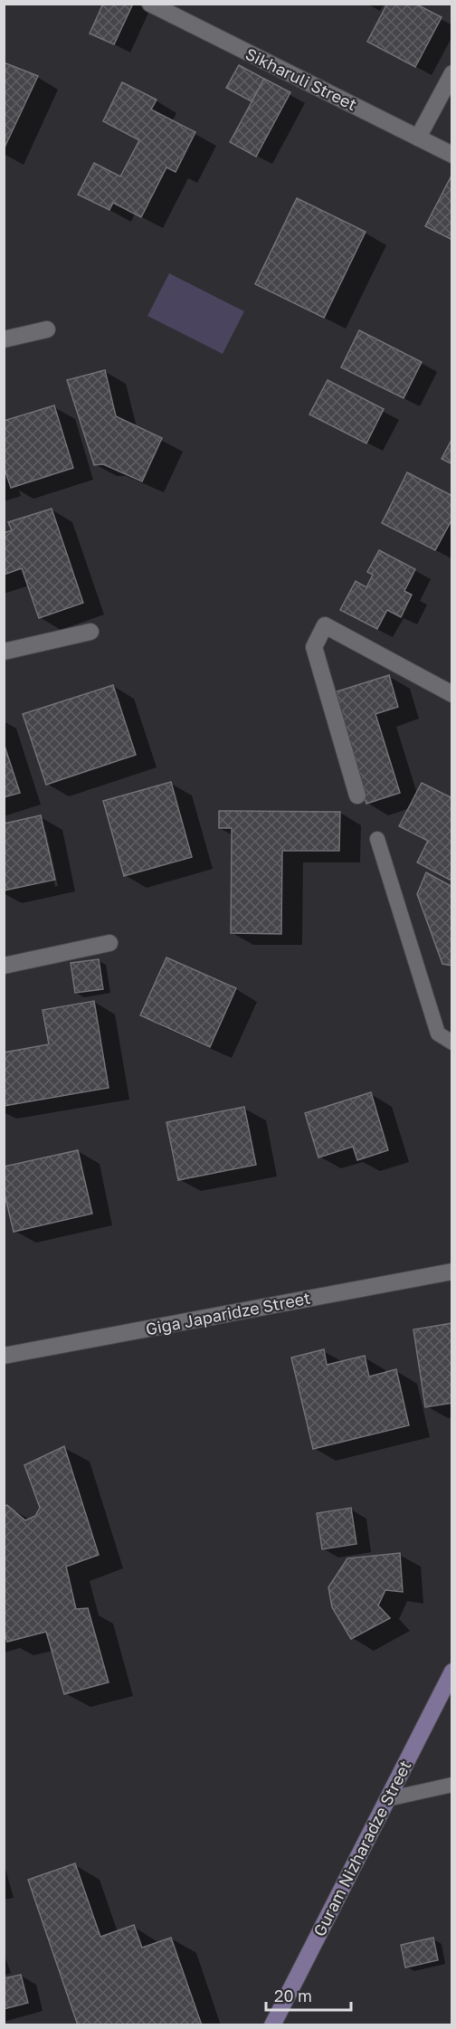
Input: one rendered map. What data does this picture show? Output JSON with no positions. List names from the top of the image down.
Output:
{
  "streets": {
    "street": ["Sikharuli Street", "Giga Japaridze Street", "Guram Nizharadze Street"]
  },
  "scale_bar": "20 m"
}
